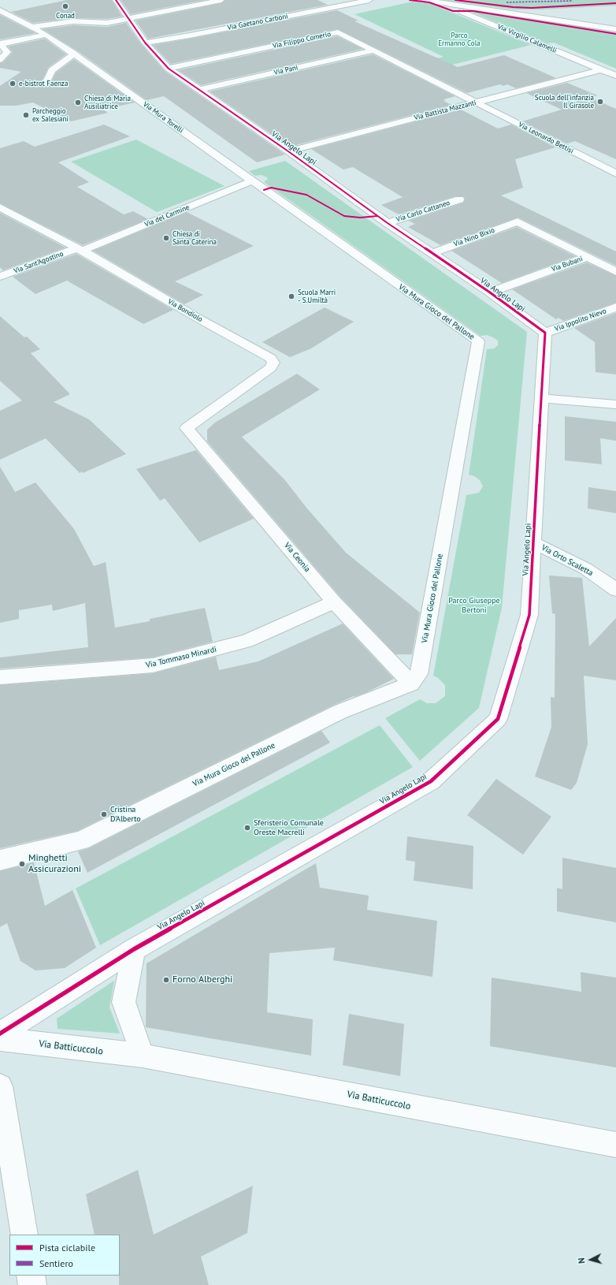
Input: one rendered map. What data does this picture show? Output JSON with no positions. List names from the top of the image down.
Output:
{
  "streets": {
    "street": [
      "Via Gaetano Carboni",
      "Via Virgilio Calamelli",
      "Via Filippo Comerio",
      "Via Pani",
      "Via Battista Mazzanti",
      "Via Mura Torelli",
      "Via Leonardo Bettisi",
      "Via Angelo Lapi",
      "Via Carlo Cattaneo",
      "Via del Carmine",
      "Via Nino Bixio",
      "Via Sant'Agostino",
      "Via Bubani",
      "Via Bondiolo",
      "Via Mura Gioco del Pallone",
      "Via Ippolito Nievo",
      "Via Ceonia",
      "Via Orto Scaletta",
      "Via Tommaso Minardi",
      "Via Batticuccolo"
    ]
  },
  "crossings": [
    ["Via Gaetano Carboni", "Via Angelo Lapi"],
    ["Via Virgilio Calamelli", "Via Battista Mazzanti"],
    ["Via Filippo Comerio", "Via Pani"],
    ["Via Filippo Comerio", "Via Battista Mazzanti"],
    ["Via Filippo Comerio", "Via Leonardo Bettisi"],
    ["Via Filippo Comerio", "Via Angelo Lapi"],
    ["Via Pani", "Via Angelo Lapi"],
    ["Via Battista Mazzanti", "Via Leonardo Bettisi"],
    ["Via Battista Mazzanti", "Via Angelo Lapi"],
    ["Via Mura Torelli", "Via del Carmine"],
    ["Via Mura Torelli", "Via Mura Gioco del Pallone"],
    ["Via Angelo Lapi", "Via Carlo Cattaneo"],
    ["Via Angelo Lapi", "Via Nino Bixio"],
    ["Via Angelo Lapi", "Via Bubani"],
    ["Via Angelo Lapi", "Via Ippolito Nievo"],
    ["Via Angelo Lapi", "Via Orto Scaletta"],
    ["Via del Carmine", "Via Sant'Agostino"],
    ["Via del Carmine", "Via Bondiolo"],
    ["Via del Carmine", "Via Mura Gioco del Pallone"],
    ["Via Nino Bixio", "Via Bubani"],
    ["Via Sant'Agostino", "Via Bondiolo"],
    ["Via Bondiolo", "Via Ceonia"],
    ["Via Mura Gioco del Pallone", "Via Ceonia"],
    ["Via Ceonia", "Via Tommaso Minardi"]
  ],
  "parks": ["Parco Ermanno Cola", "Parco Giuseppe Bertoni"],
  "places": [
    "Conad",
    "e-bistrot Faenza",
    "Scuola dell'infanzia Il Girasole",
    "Chiesa di Maria Ausiliatrice",
    "Parcheggio ex Salesiani",
    "Chiesa di Santa Caterina",
    "Scuola Marri - S.Umiltà",
    "Cristina D'Alberto",
    "Sferisterio Comunale Oreste Macrelli",
    "Minghetti Assicurazioni",
    "Forno Alberghi"
  ],
  "legend": ["Pista ciclabile", "Sentiero"],
  "north": "left"
}
